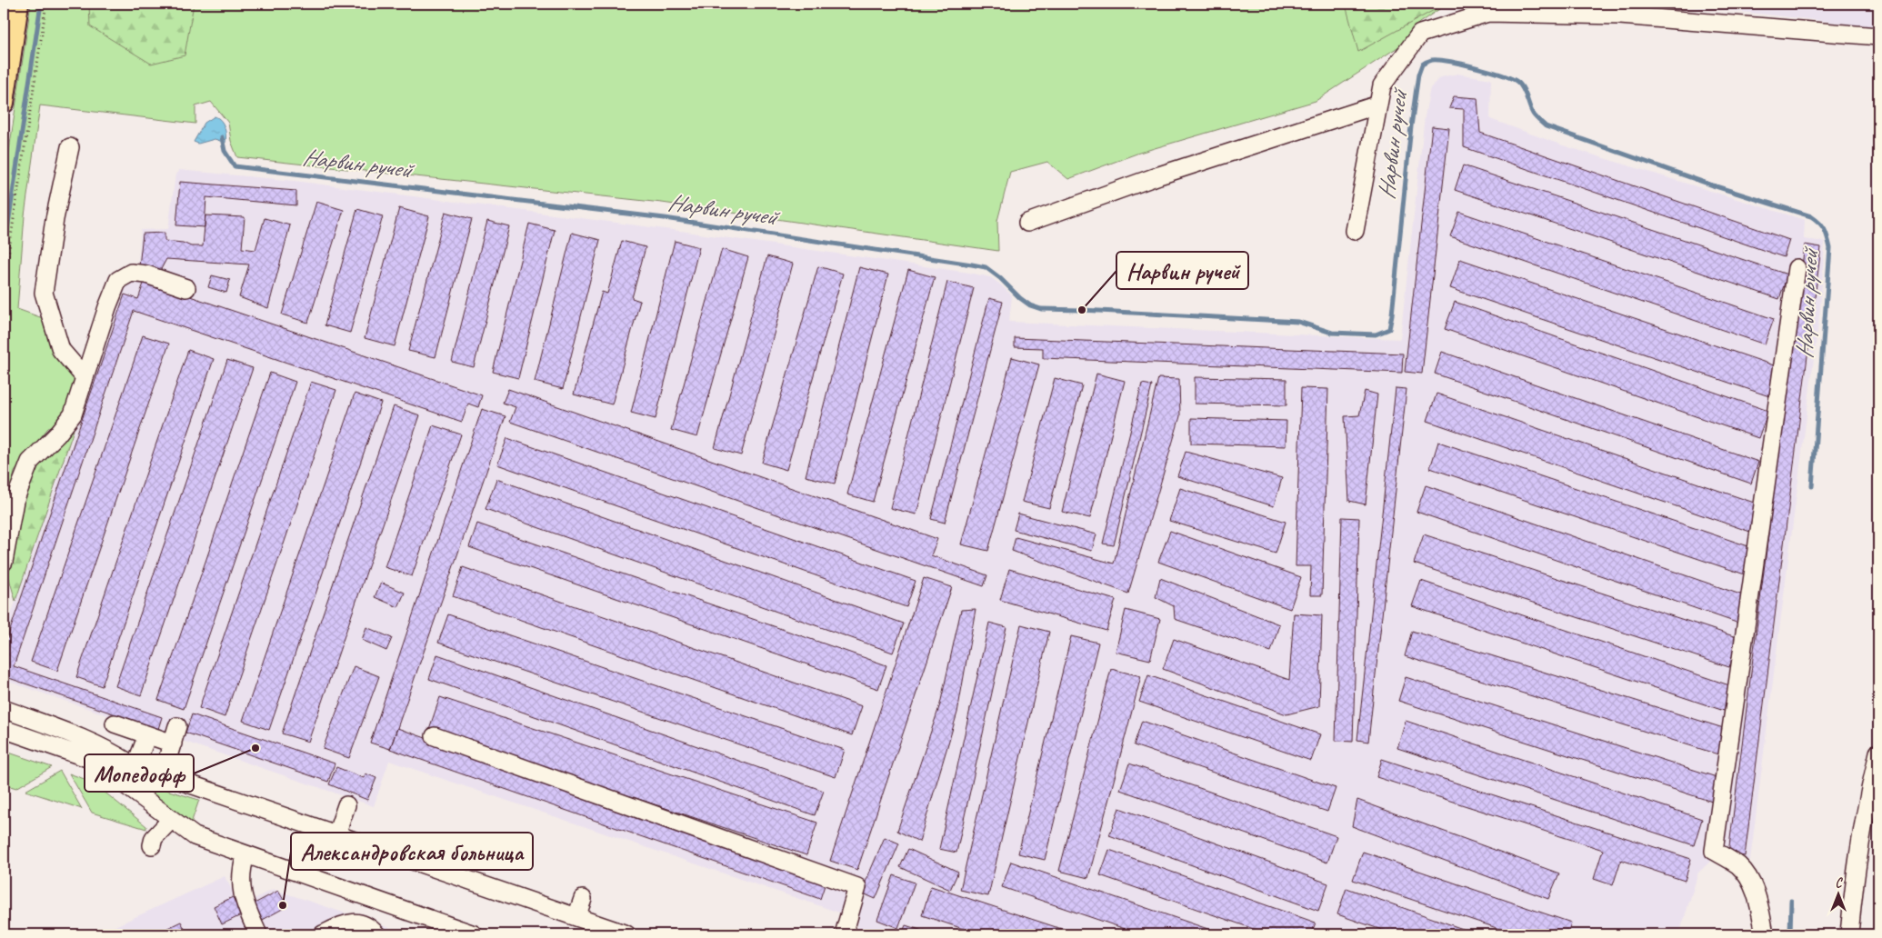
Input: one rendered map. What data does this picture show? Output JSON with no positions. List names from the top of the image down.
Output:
{
  "water": ["Нарвин ручей"],
  "places": ["Нарвин ручей", "Мопедофф", "Александровская больница"],
  "north": "top"
}
